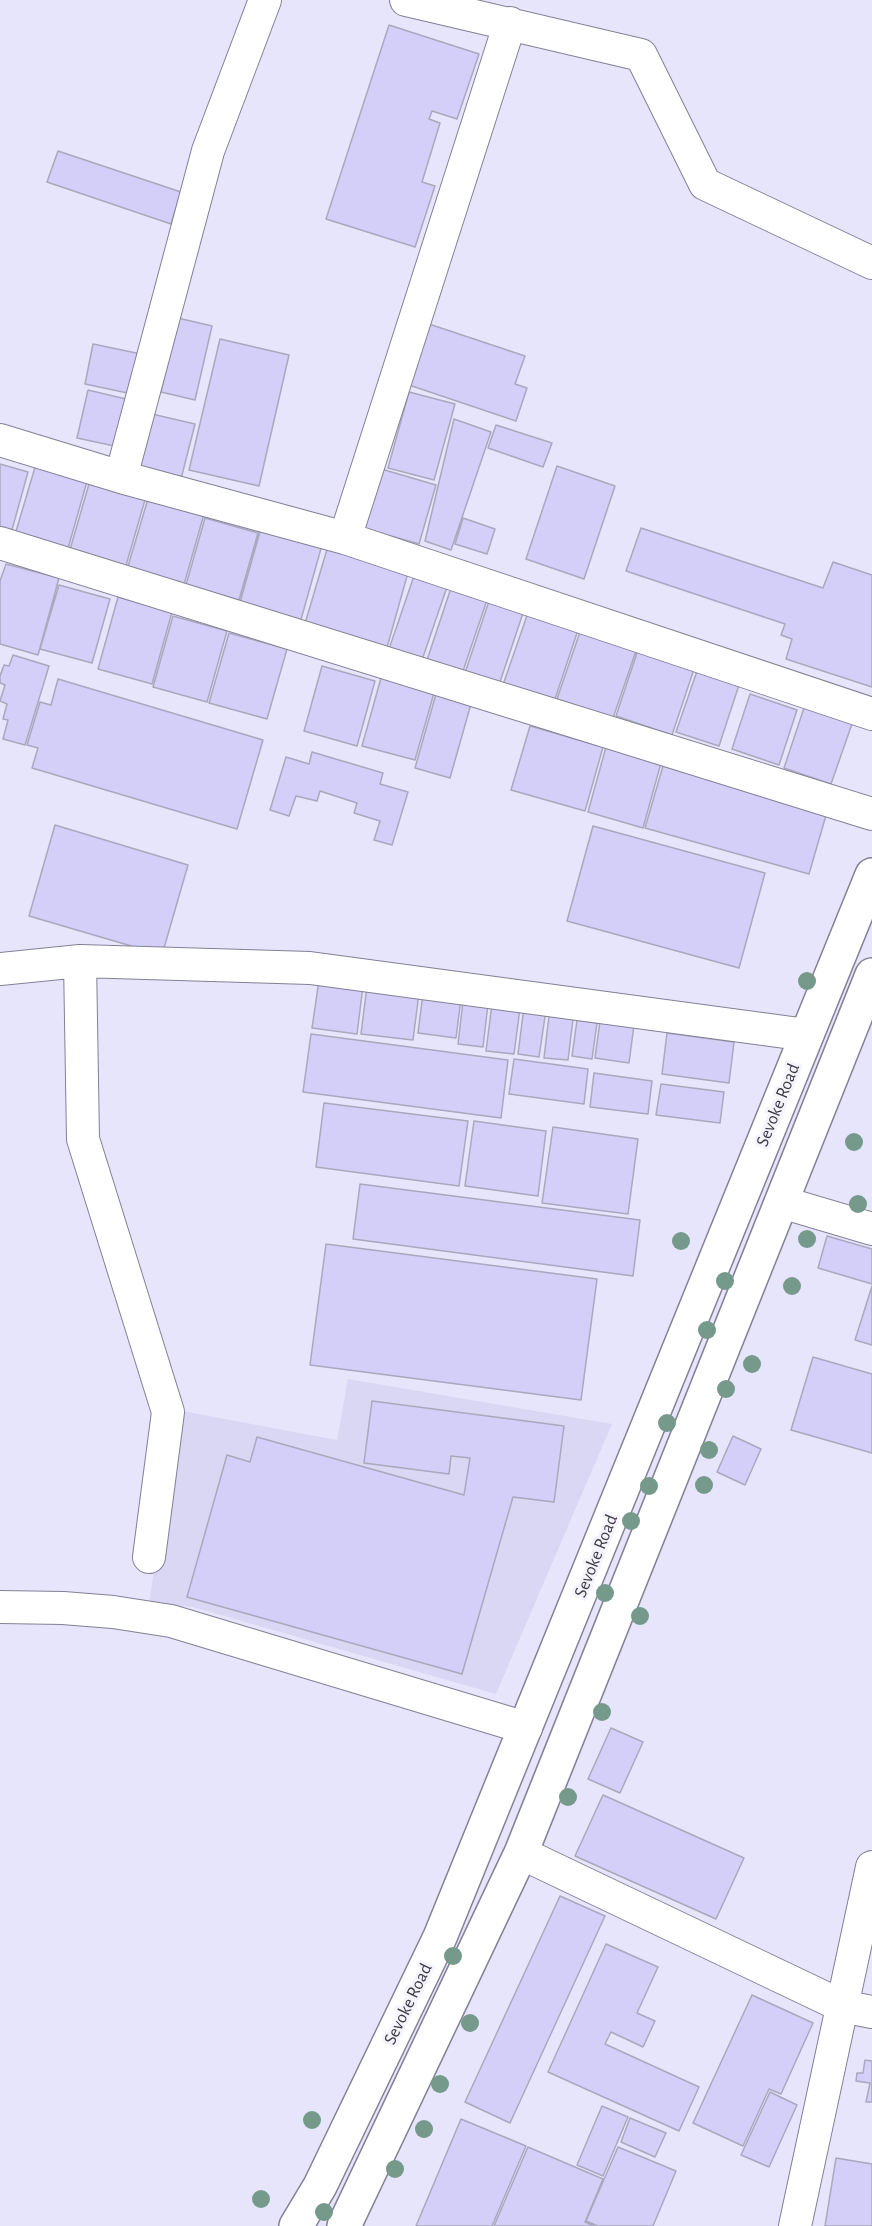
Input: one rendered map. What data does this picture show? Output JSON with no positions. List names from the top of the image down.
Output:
{
  "streets": {
    "main road": ["Sevoke Road"]
  }
}
